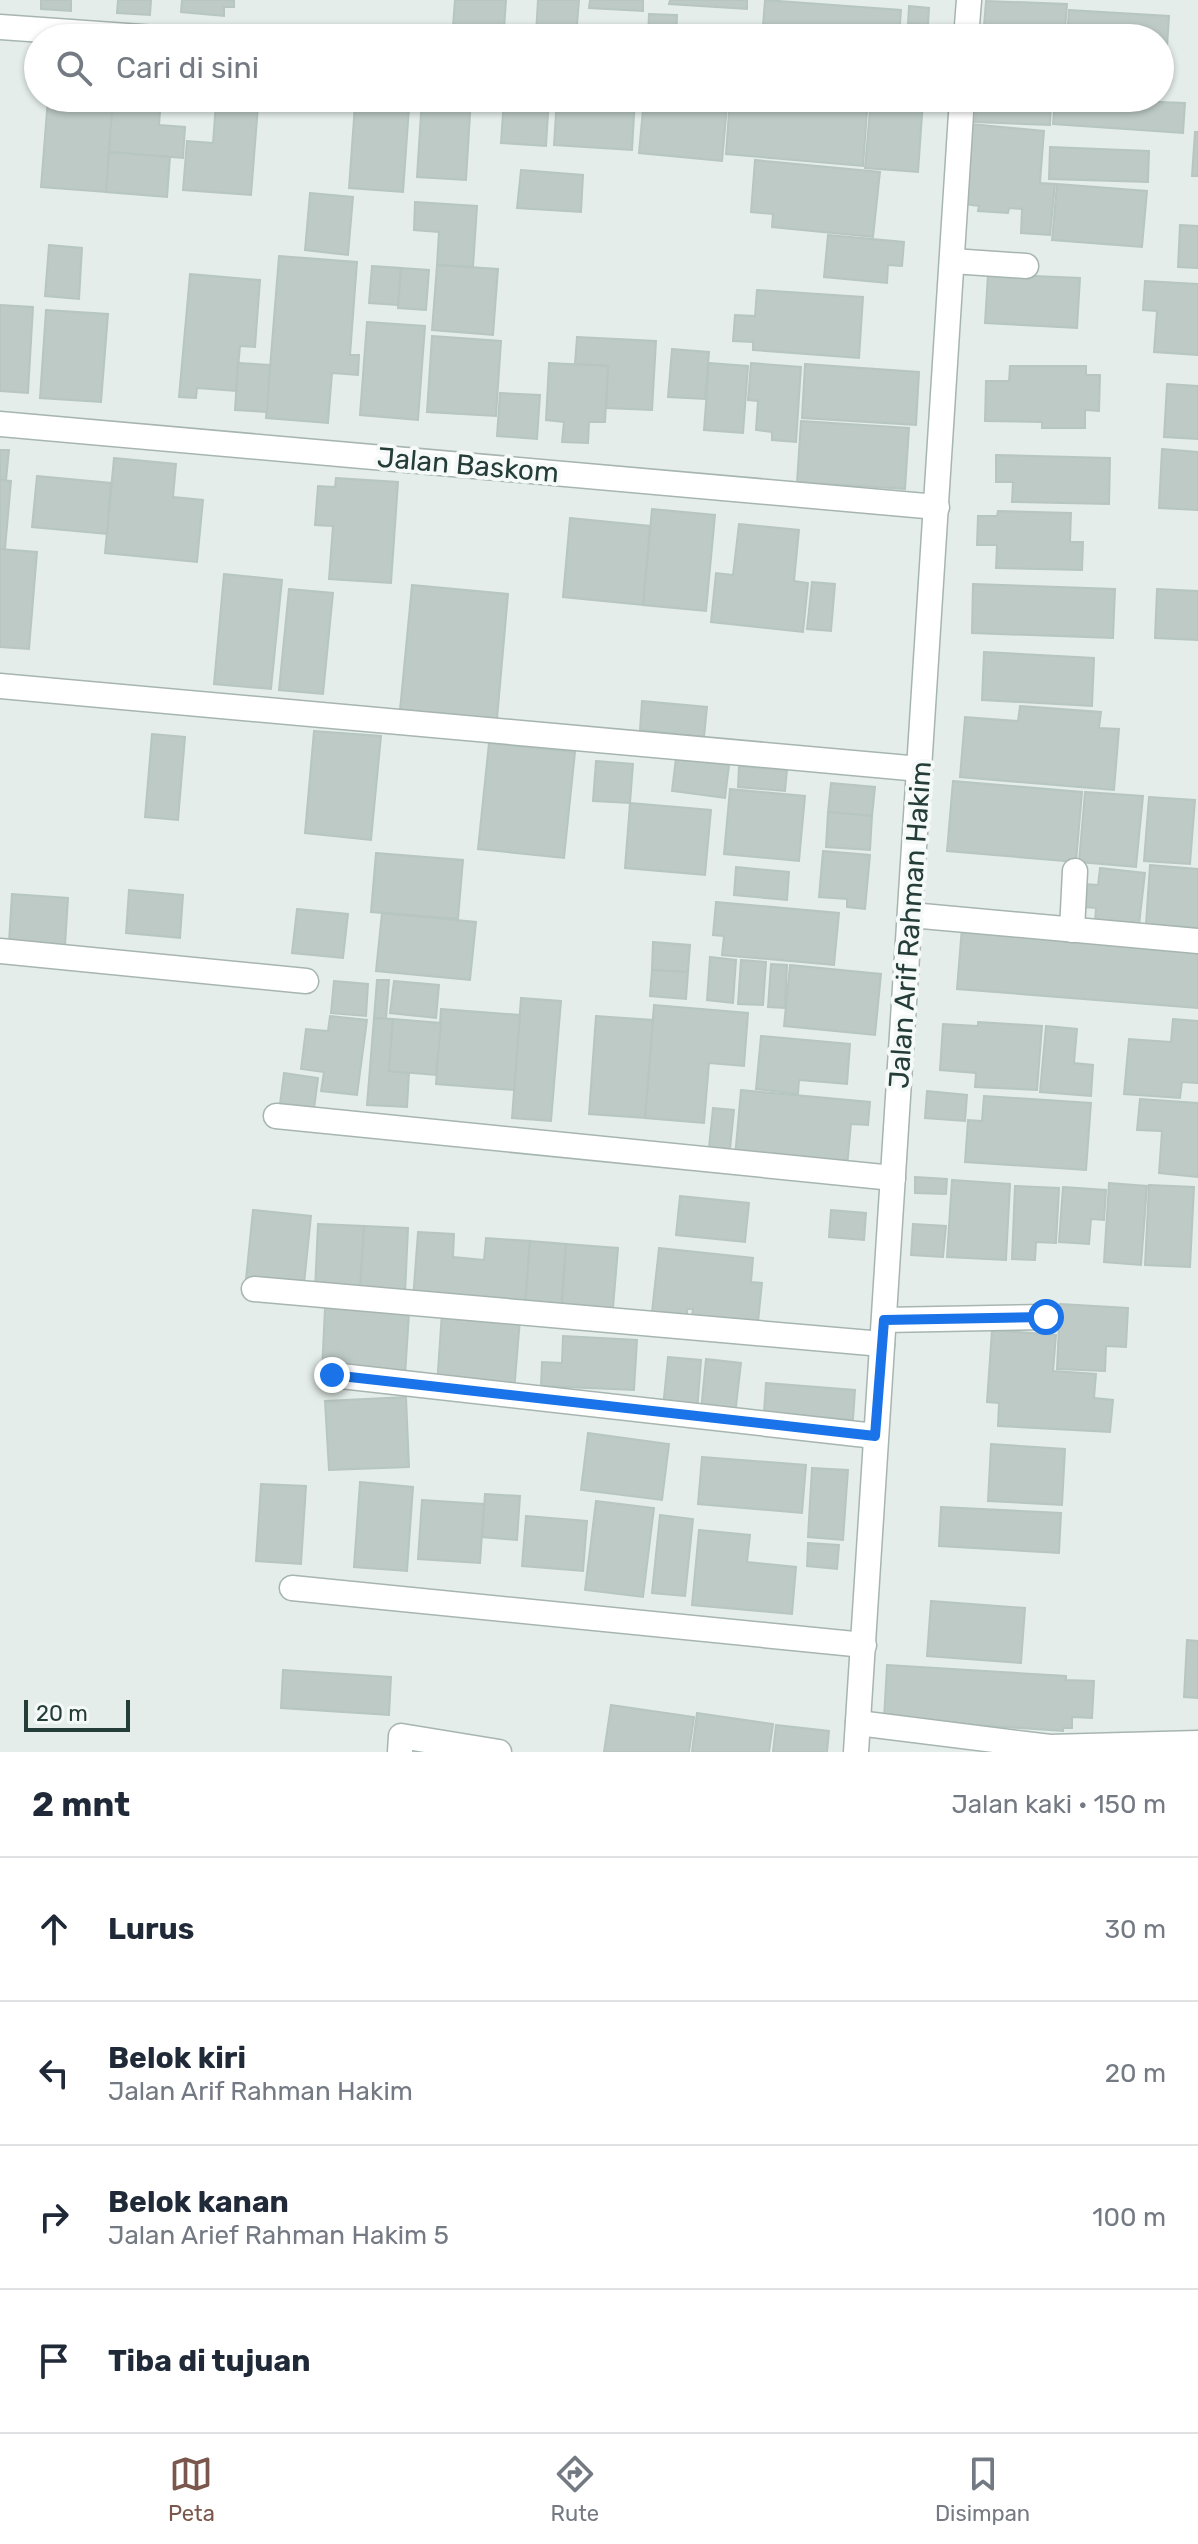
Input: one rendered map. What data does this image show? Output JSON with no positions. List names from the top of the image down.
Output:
{
  "streets": {
    "street": ["Jalan Baskom", "Jalan Arif Rahman Hakim"]
  },
  "crossings": [
    ["Jalan Baskom", "Jalan Arif Rahman Hakim"]
  ],
  "scale_bar": "20 m",
  "page": {
    "search": "Cari di sini",
    "scale": "20 m",
    "heading": ["2 mnt", "Jalan kaki · 150 m"],
    "list": [
      ["Lurus", "30 m"],
      ["Belok kiri", "Jalan Arif Rahman Hakim", "20 m"],
      ["Belok kanan", "Jalan Arief Rahman Hakim 5", "100 m"],
      "Tiba di tujuan"
    ],
    "nav": ["Peta", "Rute", "Disimpan"]
  }
}
